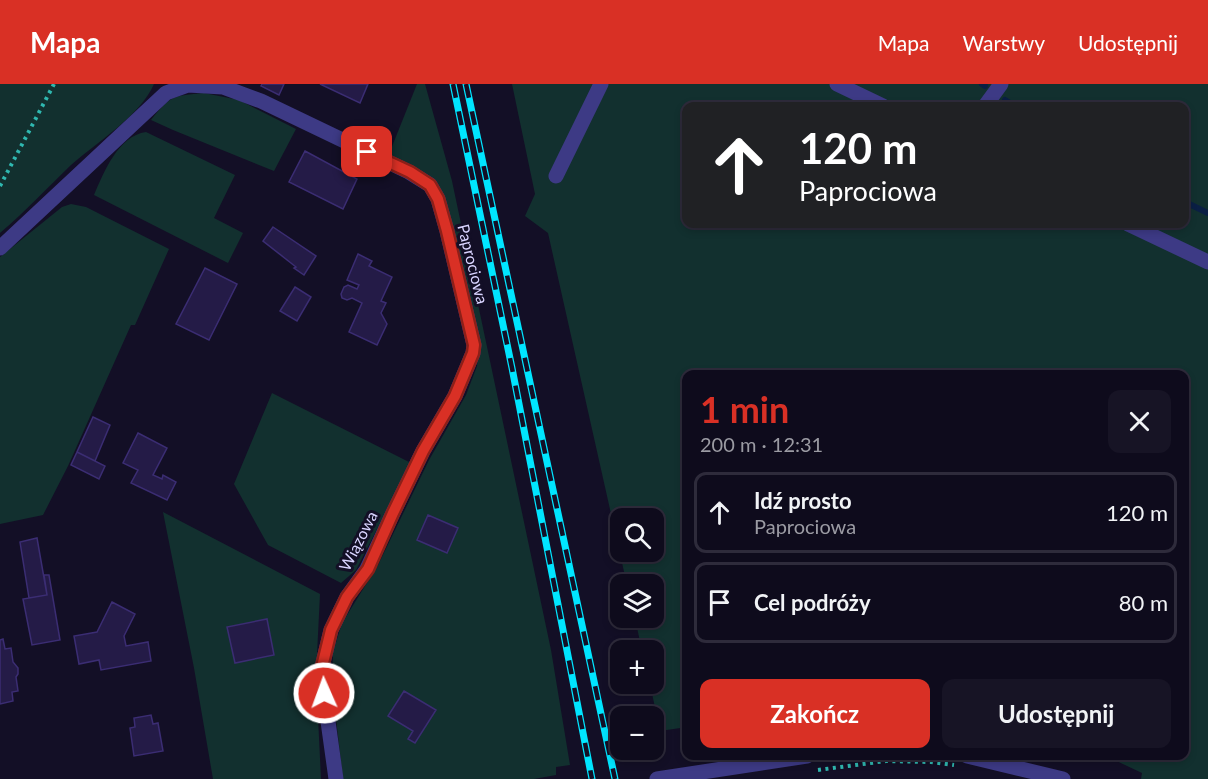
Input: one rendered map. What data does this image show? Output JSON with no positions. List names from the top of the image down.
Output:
{
  "streets": {
    "street": ["Paprociowa", "Wiązowa"]
  },
  "crossings": [
    ["Paprociowa", "Wiązowa"]
  ],
  "page": {
    "header": "Mapa",
    "nav": ["Mapa", "Warstwy", "Udostępnij"],
    "turn": ["120 m", "Paprociowa"],
    "heading": ["1 min", "200 m · 12:31"],
    "list": [
      {
        "name": "Idź prosto",
        "note": "Paprociowa",
        "value": "120 m"
      },
      {
        "name": "Cel podróży",
        "value": "80 m"
      }
    ],
    "map_buttons": ["+", "−"],
    "buttons": ["Zakończ", "Udostępnij"]
  }
}
